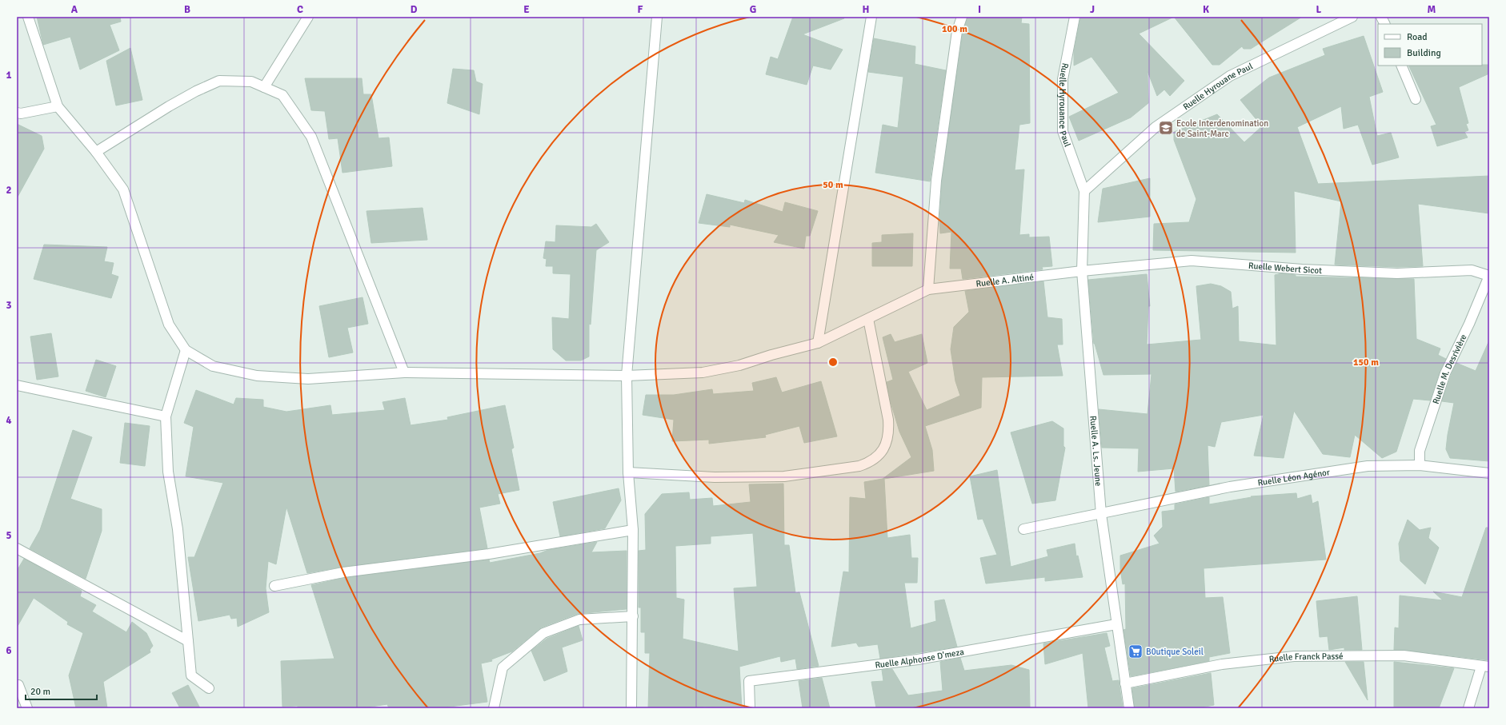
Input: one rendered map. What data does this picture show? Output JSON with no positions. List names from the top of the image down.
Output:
{
  "streets": {
    "street": [
      "Ruelle Hyrouane Paul",
      "Ruelle Hyrouance Paul",
      "Ruelle Webert Sicot",
      "Ruelle A. Altiné",
      "Ruelle M. Desrivière",
      "Ruelle A. Ls. Jeune",
      "Ruelle Léon Agénor",
      "Ruelle Alphonse D'meza",
      "Ruelle Franck Passé"
    ]
  },
  "crossings": [
    ["Ruelle Hyrouane Paul", "Ruelle Hyrouance Paul"],
    ["Ruelle Hyrouane Paul", "Ruelle A. Ls. Jeune"],
    ["Ruelle Hyrouance Paul", "Ruelle A. Ls. Jeune"],
    ["Ruelle Webert Sicot", "Ruelle A. Altiné"],
    ["Ruelle Webert Sicot", "Ruelle M. Desrivière"],
    ["Ruelle Webert Sicot", "Ruelle A. Ls. Jeune"],
    ["Ruelle A. Altiné", "Ruelle A. Ls. Jeune"],
    ["Ruelle M. Desrivière", "Ruelle Léon Agénor"],
    ["Ruelle A. Ls. Jeune", "Ruelle Léon Agénor"],
    ["Ruelle A. Ls. Jeune", "Ruelle Alphonse D'meza"],
    ["Ruelle A. Ls. Jeune", "Ruelle Franck Passé"]
  ],
  "places": {
    "school or university": ["Ecole Interdenomination de Saint-Marc"],
    "supermarket": ["B0utique Soleil"]
  },
  "legend": ["Road", "Building"],
  "scale_bar": "20 m",
  "grid": {
    "columns": [
      "A",
      "B",
      "C",
      "D",
      "E",
      "F",
      "G",
      "H",
      "I",
      "J",
      "K",
      "L",
      "M"
    ],
    "rows": [
      "1",
      "2",
      "3",
      "4",
      "5",
      "6"
    ]
  },
  "rings": ["100 m", "50 m", "150 m"]
}
